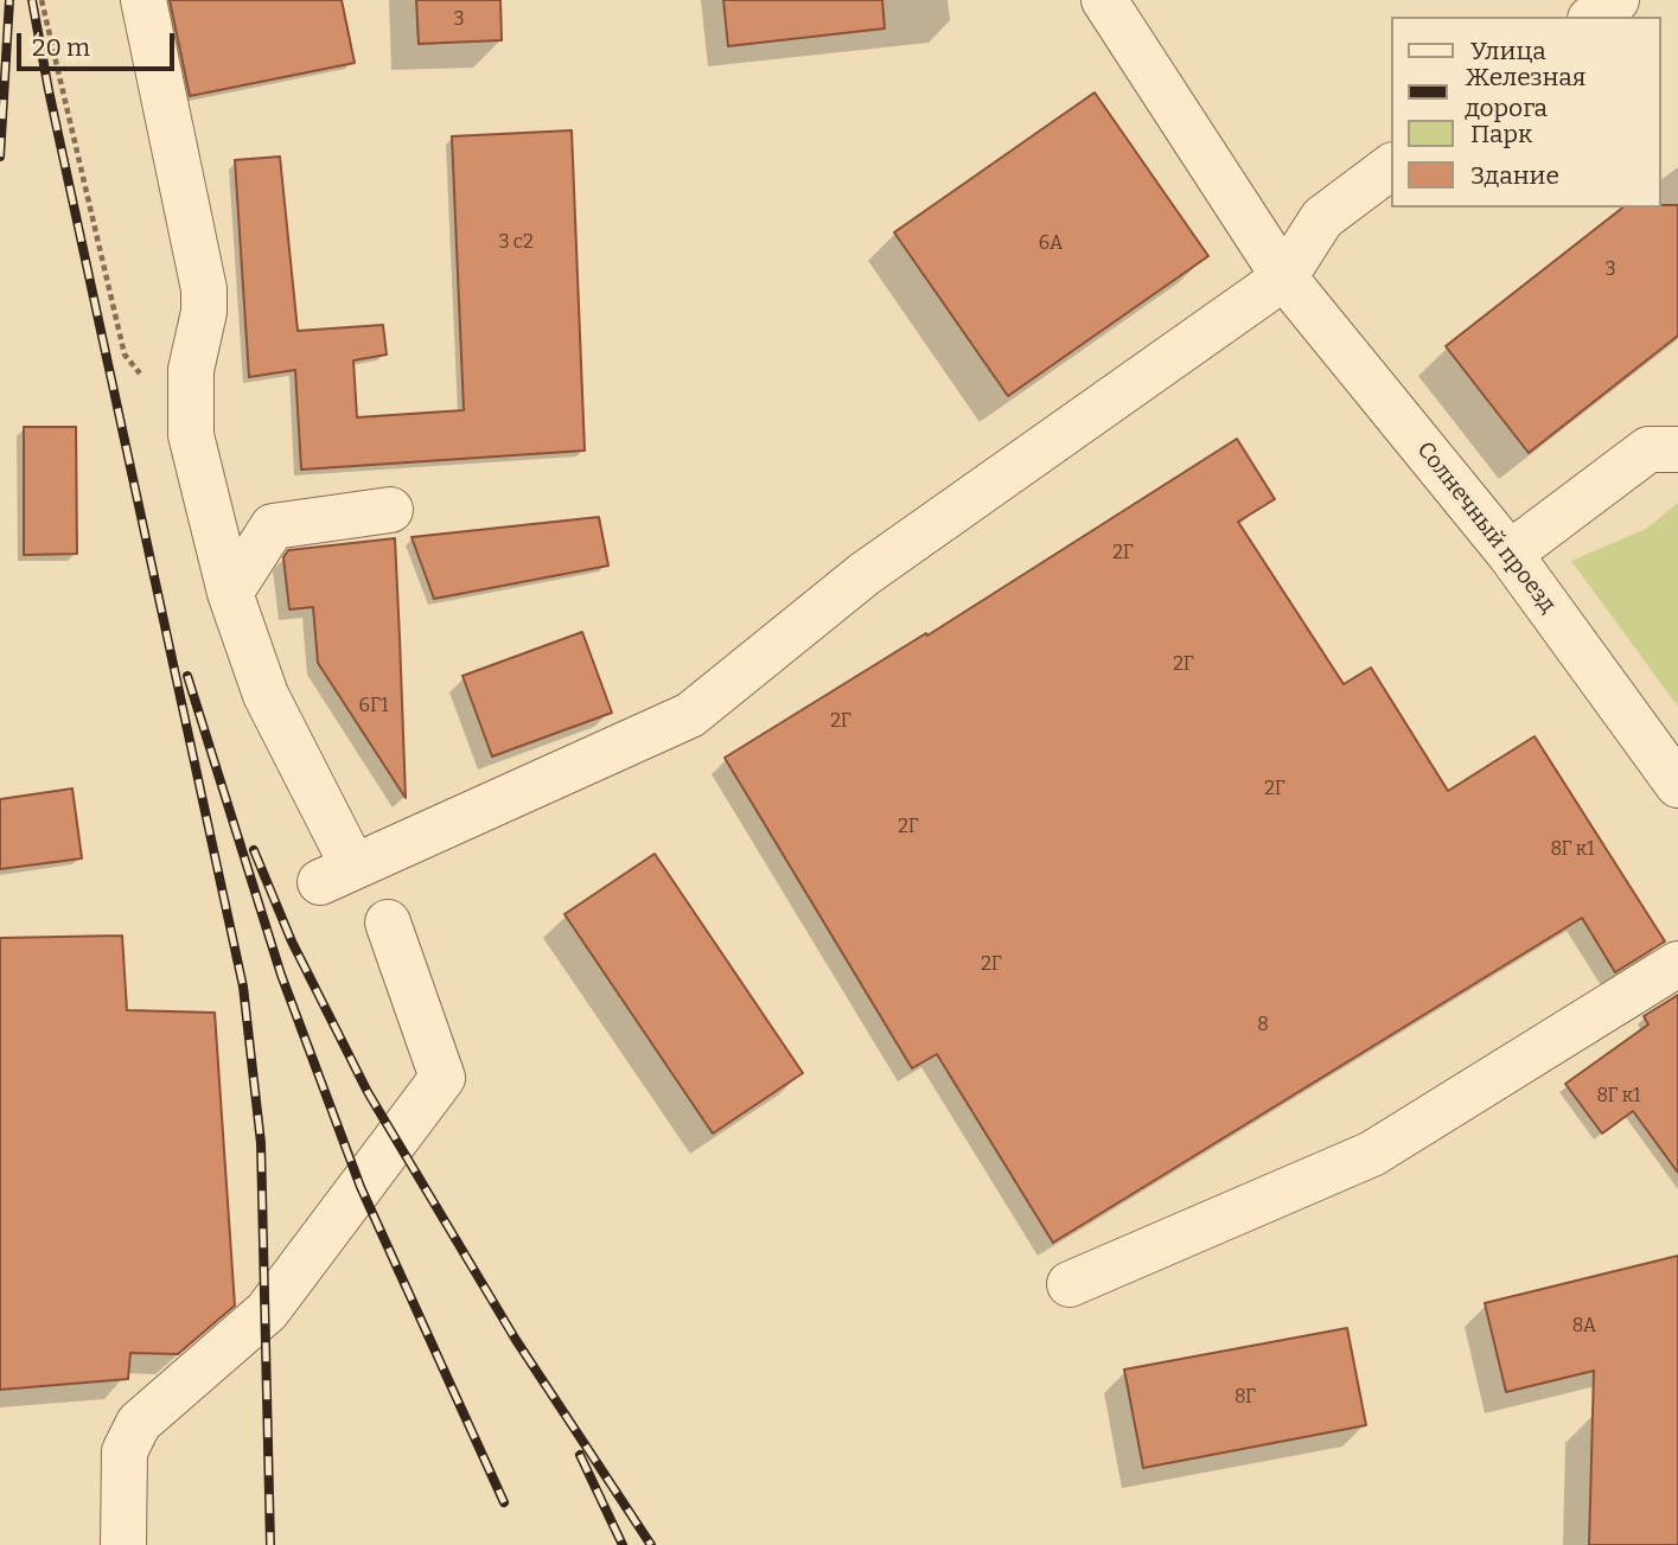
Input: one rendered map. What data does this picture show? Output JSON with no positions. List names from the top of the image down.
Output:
{
  "streets": {
    "street": ["Солнечный проезд"]
  },
  "house_numbers": [
    "3",
    "3 с2",
    "6А",
    "3",
    "2Г",
    "2Г",
    "6Г1",
    "2Г",
    "2Г",
    "2Г",
    "8Г к1",
    "2Г",
    "8",
    "8Г к1",
    "8А",
    "8Г"
  ],
  "legend": [
    "Улица",
    "Железная дорога",
    "Парк",
    "Здание"
  ],
  "scale_bar": "20 m"
}
